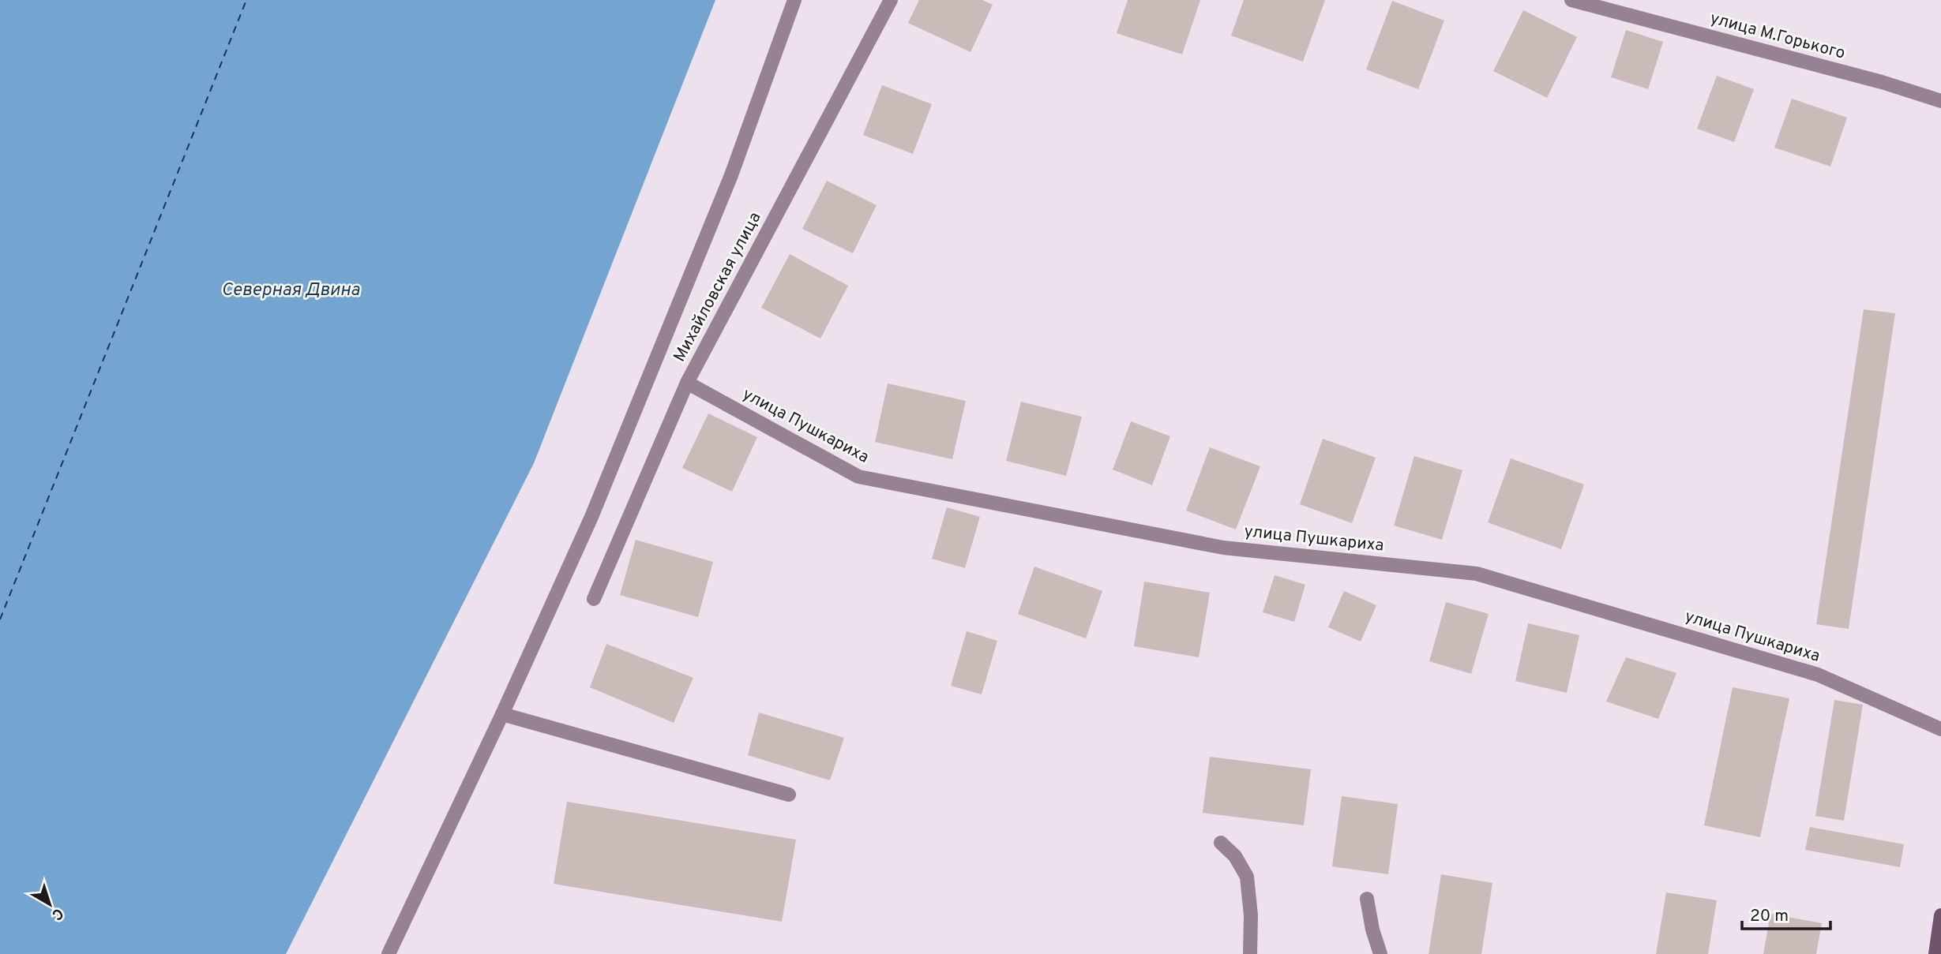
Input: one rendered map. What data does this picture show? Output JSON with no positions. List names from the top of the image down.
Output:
{
  "streets": {
    "street": ["улица М.Горького", "Михайловская улица", "улица Пушкариха"]
  },
  "crossings": [
    ["Михайловская улица", "улица Пушкариха"]
  ],
  "water": ["Северная Двина"],
  "scale_bar": "20 m",
  "north": "bottom right"
}
